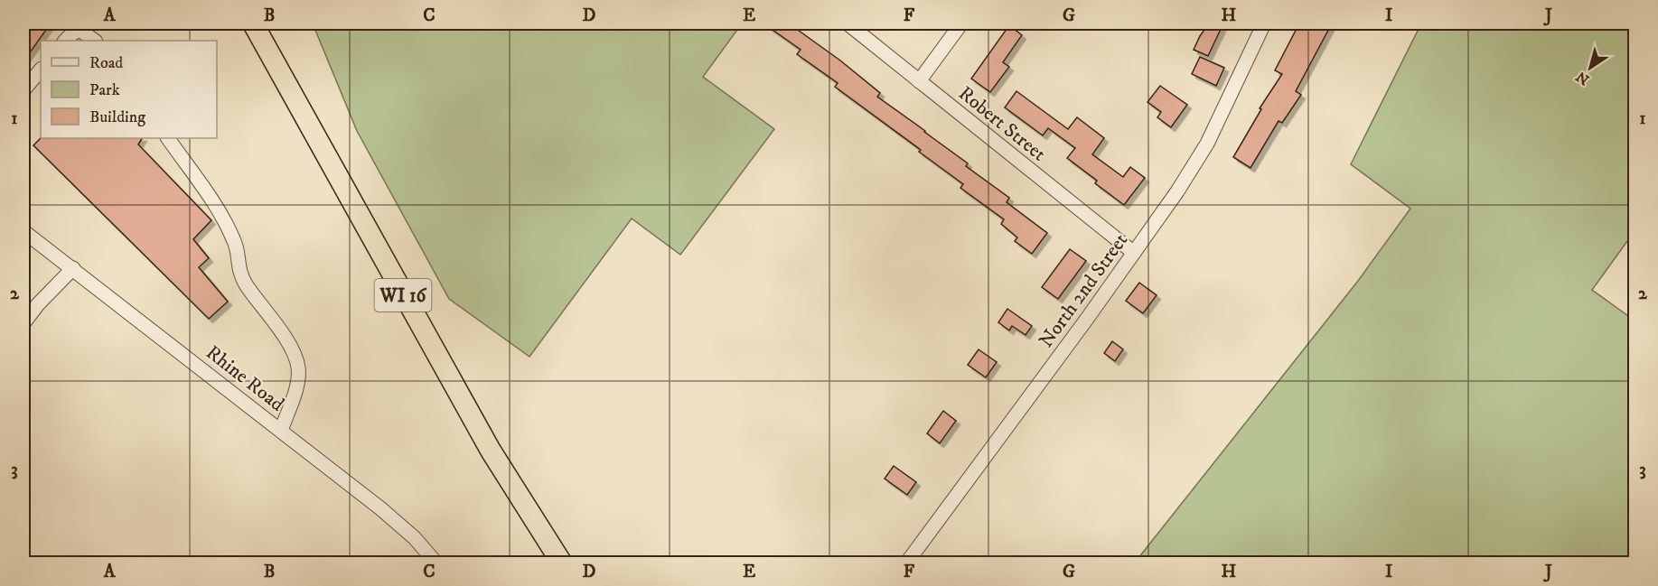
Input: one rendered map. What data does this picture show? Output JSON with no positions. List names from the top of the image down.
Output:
{
  "streets": {
    "highway": ["WI 16"],
    "street": ["Robert Street", "North 2nd Street", "Rhine Road"]
  },
  "crossings": [
    ["Robert Street", "North 2nd Street"]
  ],
  "legend": ["Road", "Park", "Building"],
  "north": "bottom left",
  "grid": {
    "columns": [
      "A",
      "B",
      "C",
      "D",
      "E",
      "F",
      "G",
      "H",
      "I",
      "J"
    ],
    "rows": ["1", "2", "3"]
  }
}
